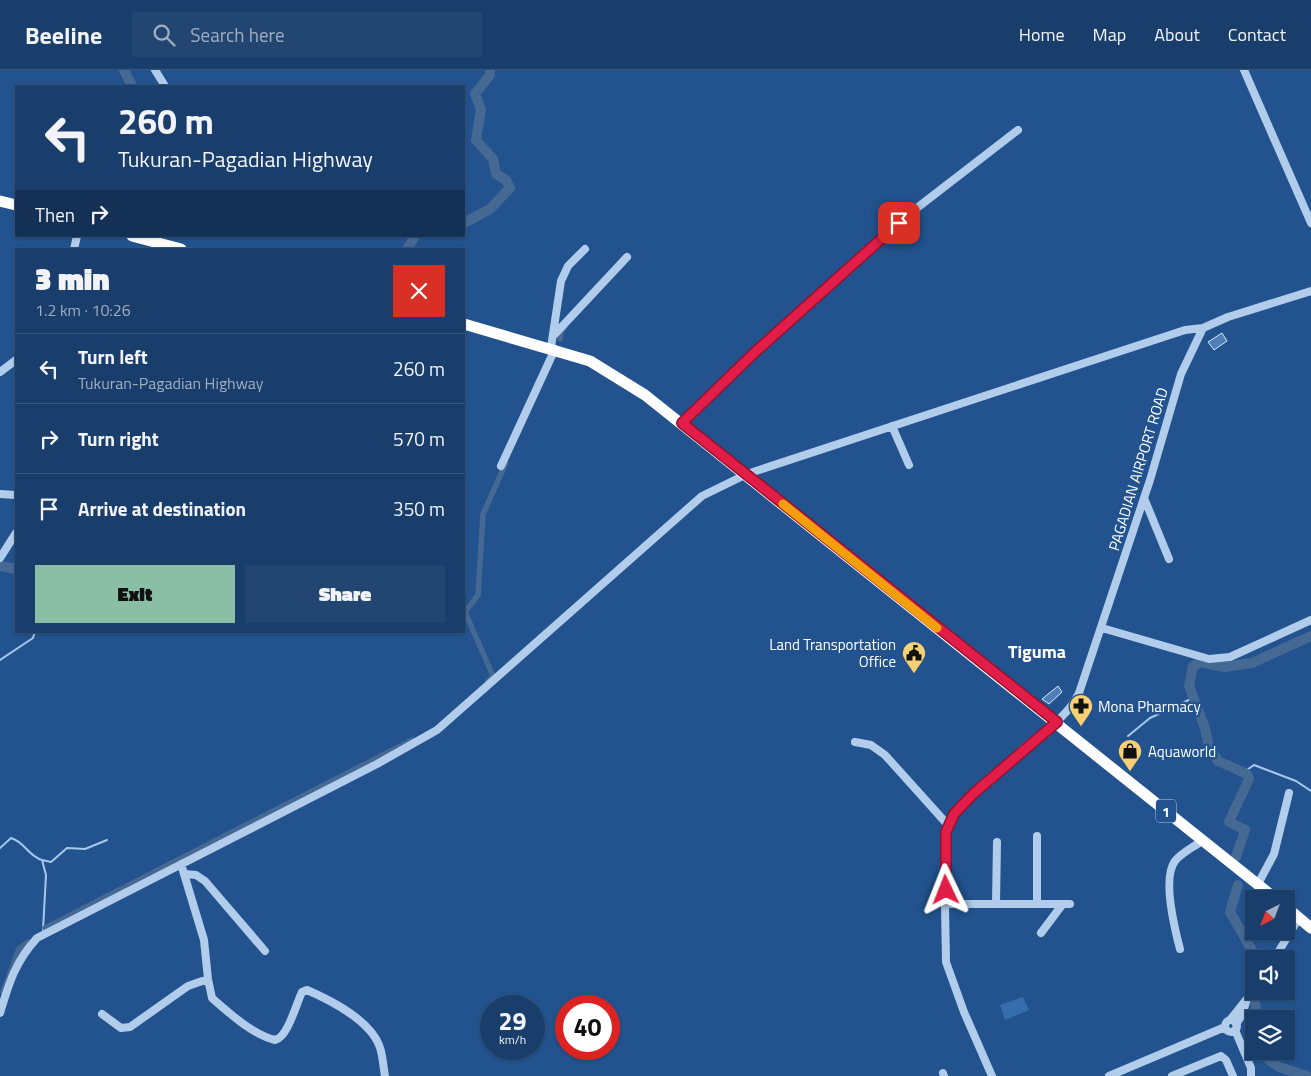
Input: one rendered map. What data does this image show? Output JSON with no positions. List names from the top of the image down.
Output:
{
  "streets": {
    "highway": ["1"],
    "street": ["PAGADIAN AIRPORT ROAD"]
  },
  "crossings": [
    ["PAGADIAN AIRPORT ROAD", "1"]
  ],
  "districts": ["Tiguma"],
  "places": {
    "public building": ["Land Transportation Office"],
    "pharmacy": ["Mona Pharmacy"],
    "shop": ["Aquaworld"]
  },
  "north": "bottom left",
  "page": {
    "header": "Beeline",
    "search": "Search here",
    "nav": [
      "Home",
      "Map",
      "About",
      "Contact"
    ],
    "turn": ["260 m", "Tukuran-Pagadian Highway"],
    "then": "Then",
    "heading": ["3 min", "1.2 km · 10:26"],
    "list": [
      {
        "name": "Turn left",
        "note": "Tukuran-Pagadian Highway",
        "value": "260 m"
      },
      {
        "name": "Turn right",
        "value": "570 m"
      },
      {
        "name": "Arrive at destination",
        "value": "350 m"
      }
    ],
    "buttons": ["Exit", "Share"],
    "speed": "29 km/h",
    "limit": "40"
  }
}
